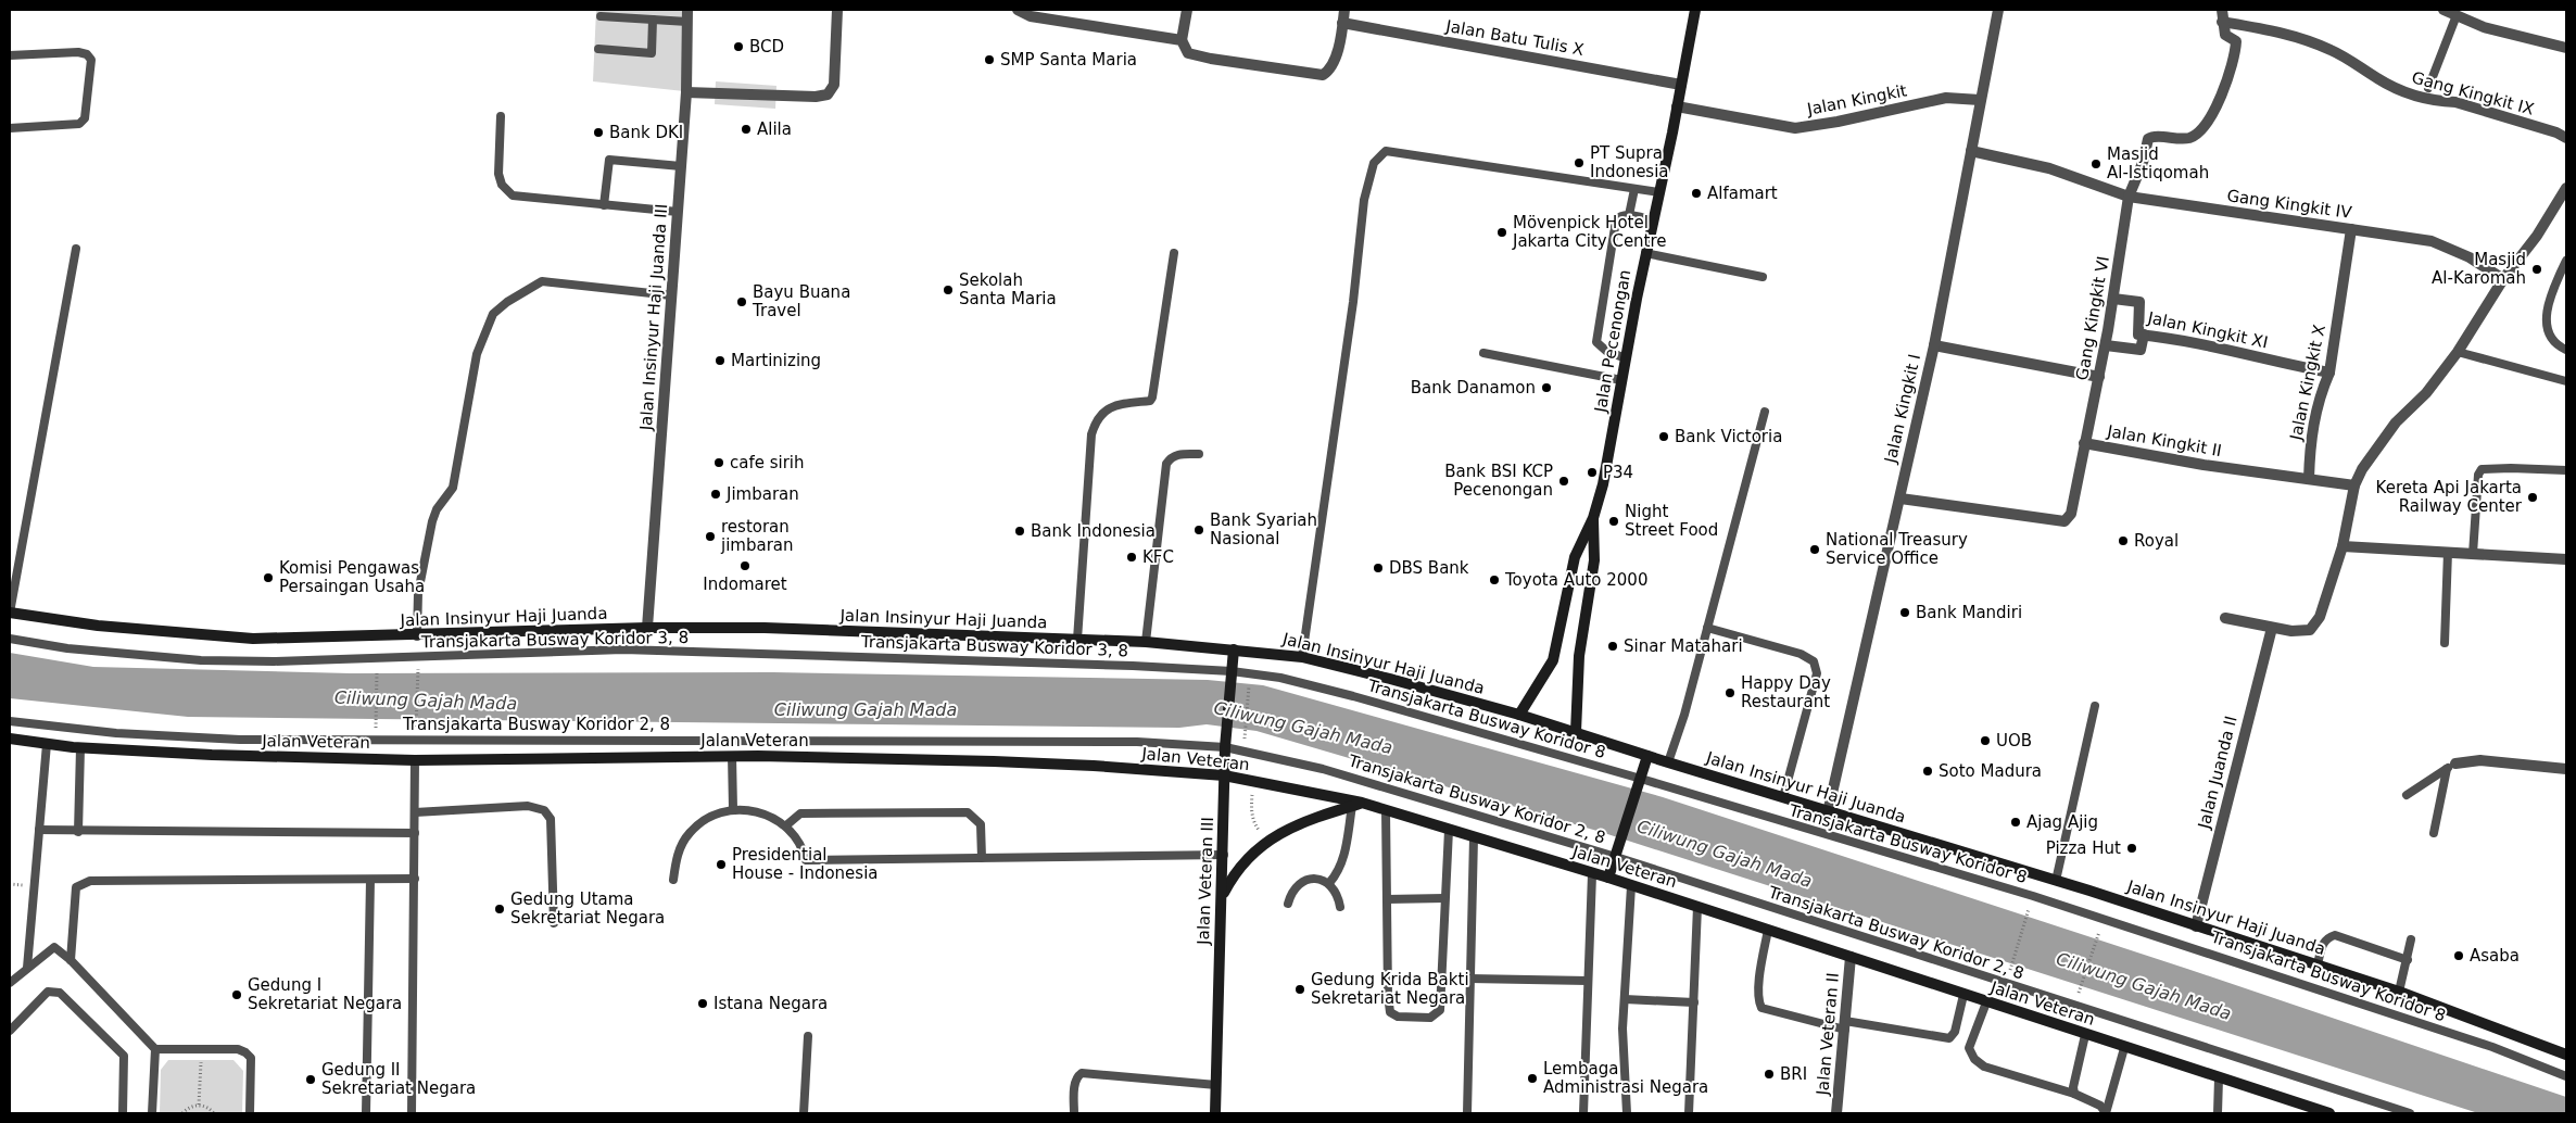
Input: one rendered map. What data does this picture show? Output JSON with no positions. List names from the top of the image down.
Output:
{
  "streets": {
    "main road": [
      "Jalan Pecenongan",
      "Jalan Insinyur Haji Juanda",
      "Jalan Veteran",
      "Jalan Veteran III"
    ],
    "street": [
      "Jalan Batu Tulis X",
      "Gang Kingkit IX",
      "Jalan Kingkit",
      "Gang Kingkit IV",
      "Jalan Insinyur Haji Juanda III",
      "Gang Kingkit VI",
      "Jalan Kingkit XI",
      "Jalan Kingkit X",
      "Jalan Kingkit I",
      "Jalan Kingkit II",
      "Jalan Juanda II",
      "Jalan Veteran II"
    ],
    "lane": ["Transjakarta Busway Koridor 3, 8", "Transjakarta Busway Koridor 8", "Transjakarta Busway Koridor 2, 8"]
  },
  "crossings": [
    ["Jalan Batu Tulis X", "Jalan Pecenongan"],
    ["Gang Kingkit IX", "Gang Kingkit VI"],
    ["Jalan Kingkit", "Jalan Pecenongan"],
    ["Jalan Kingkit", "Jalan Kingkit I"],
    ["Gang Kingkit IV", "Gang Kingkit VI"],
    ["Gang Kingkit IV", "Jalan Kingkit X"],
    ["Gang Kingkit IV", "Jalan Kingkit I"],
    ["Jalan Insinyur Haji Juanda III", "Jalan Insinyur Haji Juanda"],
    ["Gang Kingkit VI", "Jalan Kingkit XI"],
    ["Gang Kingkit VI", "Jalan Kingkit II"],
    ["Jalan Kingkit XI", "Jalan Kingkit X"],
    ["Jalan Pecenongan", "Jalan Insinyur Haji Juanda"],
    ["Jalan Kingkit X", "Jalan Kingkit II"],
    ["Jalan Kingkit I", "Jalan Kingkit II"],
    ["Jalan Kingkit I", "Jalan Insinyur Haji Juanda"],
    ["Jalan Insinyur Haji Juanda", "Jalan Juanda II"],
    ["Jalan Insinyur Haji Juanda", "Jalan Veteran III"],
    ["Transjakarta Busway Koridor 3, 8", "Transjakarta Busway Koridor 8"],
    ["Transjakarta Busway Koridor 3, 8", "Jalan Veteran III"],
    ["Transjakarta Busway Koridor 8", "Jalan Veteran III"],
    ["Transjakarta Busway Koridor 2, 8", "Jalan Veteran III"],
    ["Jalan Veteran", "Jalan Veteran III"],
    ["Jalan Veteran", "Jalan Veteran II"]
  ],
  "water": ["Ciliwung Gajah Mada"],
  "places": [
    "BCD",
    "SMP Santa Maria",
    "Alila",
    "Bank DKI",
    "PT Supra Indonesia",
    "Masjid Al-Istiqomah",
    "Alfamart",
    "Mövenpick Hotel Jakarta City Centre",
    "Masjid Al-Karomah",
    "Sekolah Santa Maria",
    "Bayu Buana Travel",
    "Martinizing",
    "Bank Danamon",
    "Bank Victoria",
    "cafe sirih",
    "P34",
    "Bank BSI KCP Pecenongan",
    "Jimbaran",
    "Kereta Api Jakarta Railway Center",
    "Night Street Food",
    "Bank Syariah Nasional",
    "Bank Indonesia",
    "restoran jimbaran",
    "Royal",
    "National Treasury Service Office",
    "KFC",
    "Indomaret",
    "DBS Bank",
    "Komisi Pengawas Persaingan Usaha",
    "Toyota Auto 2000",
    "Bank Mandiri",
    "Sinar Matahari",
    "Happy Day Restaurant",
    "UOB",
    "Soto Madura",
    "Ajag Ajig",
    "Pizza Hut",
    "Presidential House - Indonesia",
    "Gedung Utama Sekretariat Negara",
    "Asaba",
    "Gedung Krida Bakti Sekretariat Negara",
    "Gedung I Sekretariat Negara",
    "Istana Negara",
    "BRI",
    "Lembaga Administrasi Negara",
    "Gedung II Sekretariat Negara"
  ]
}
